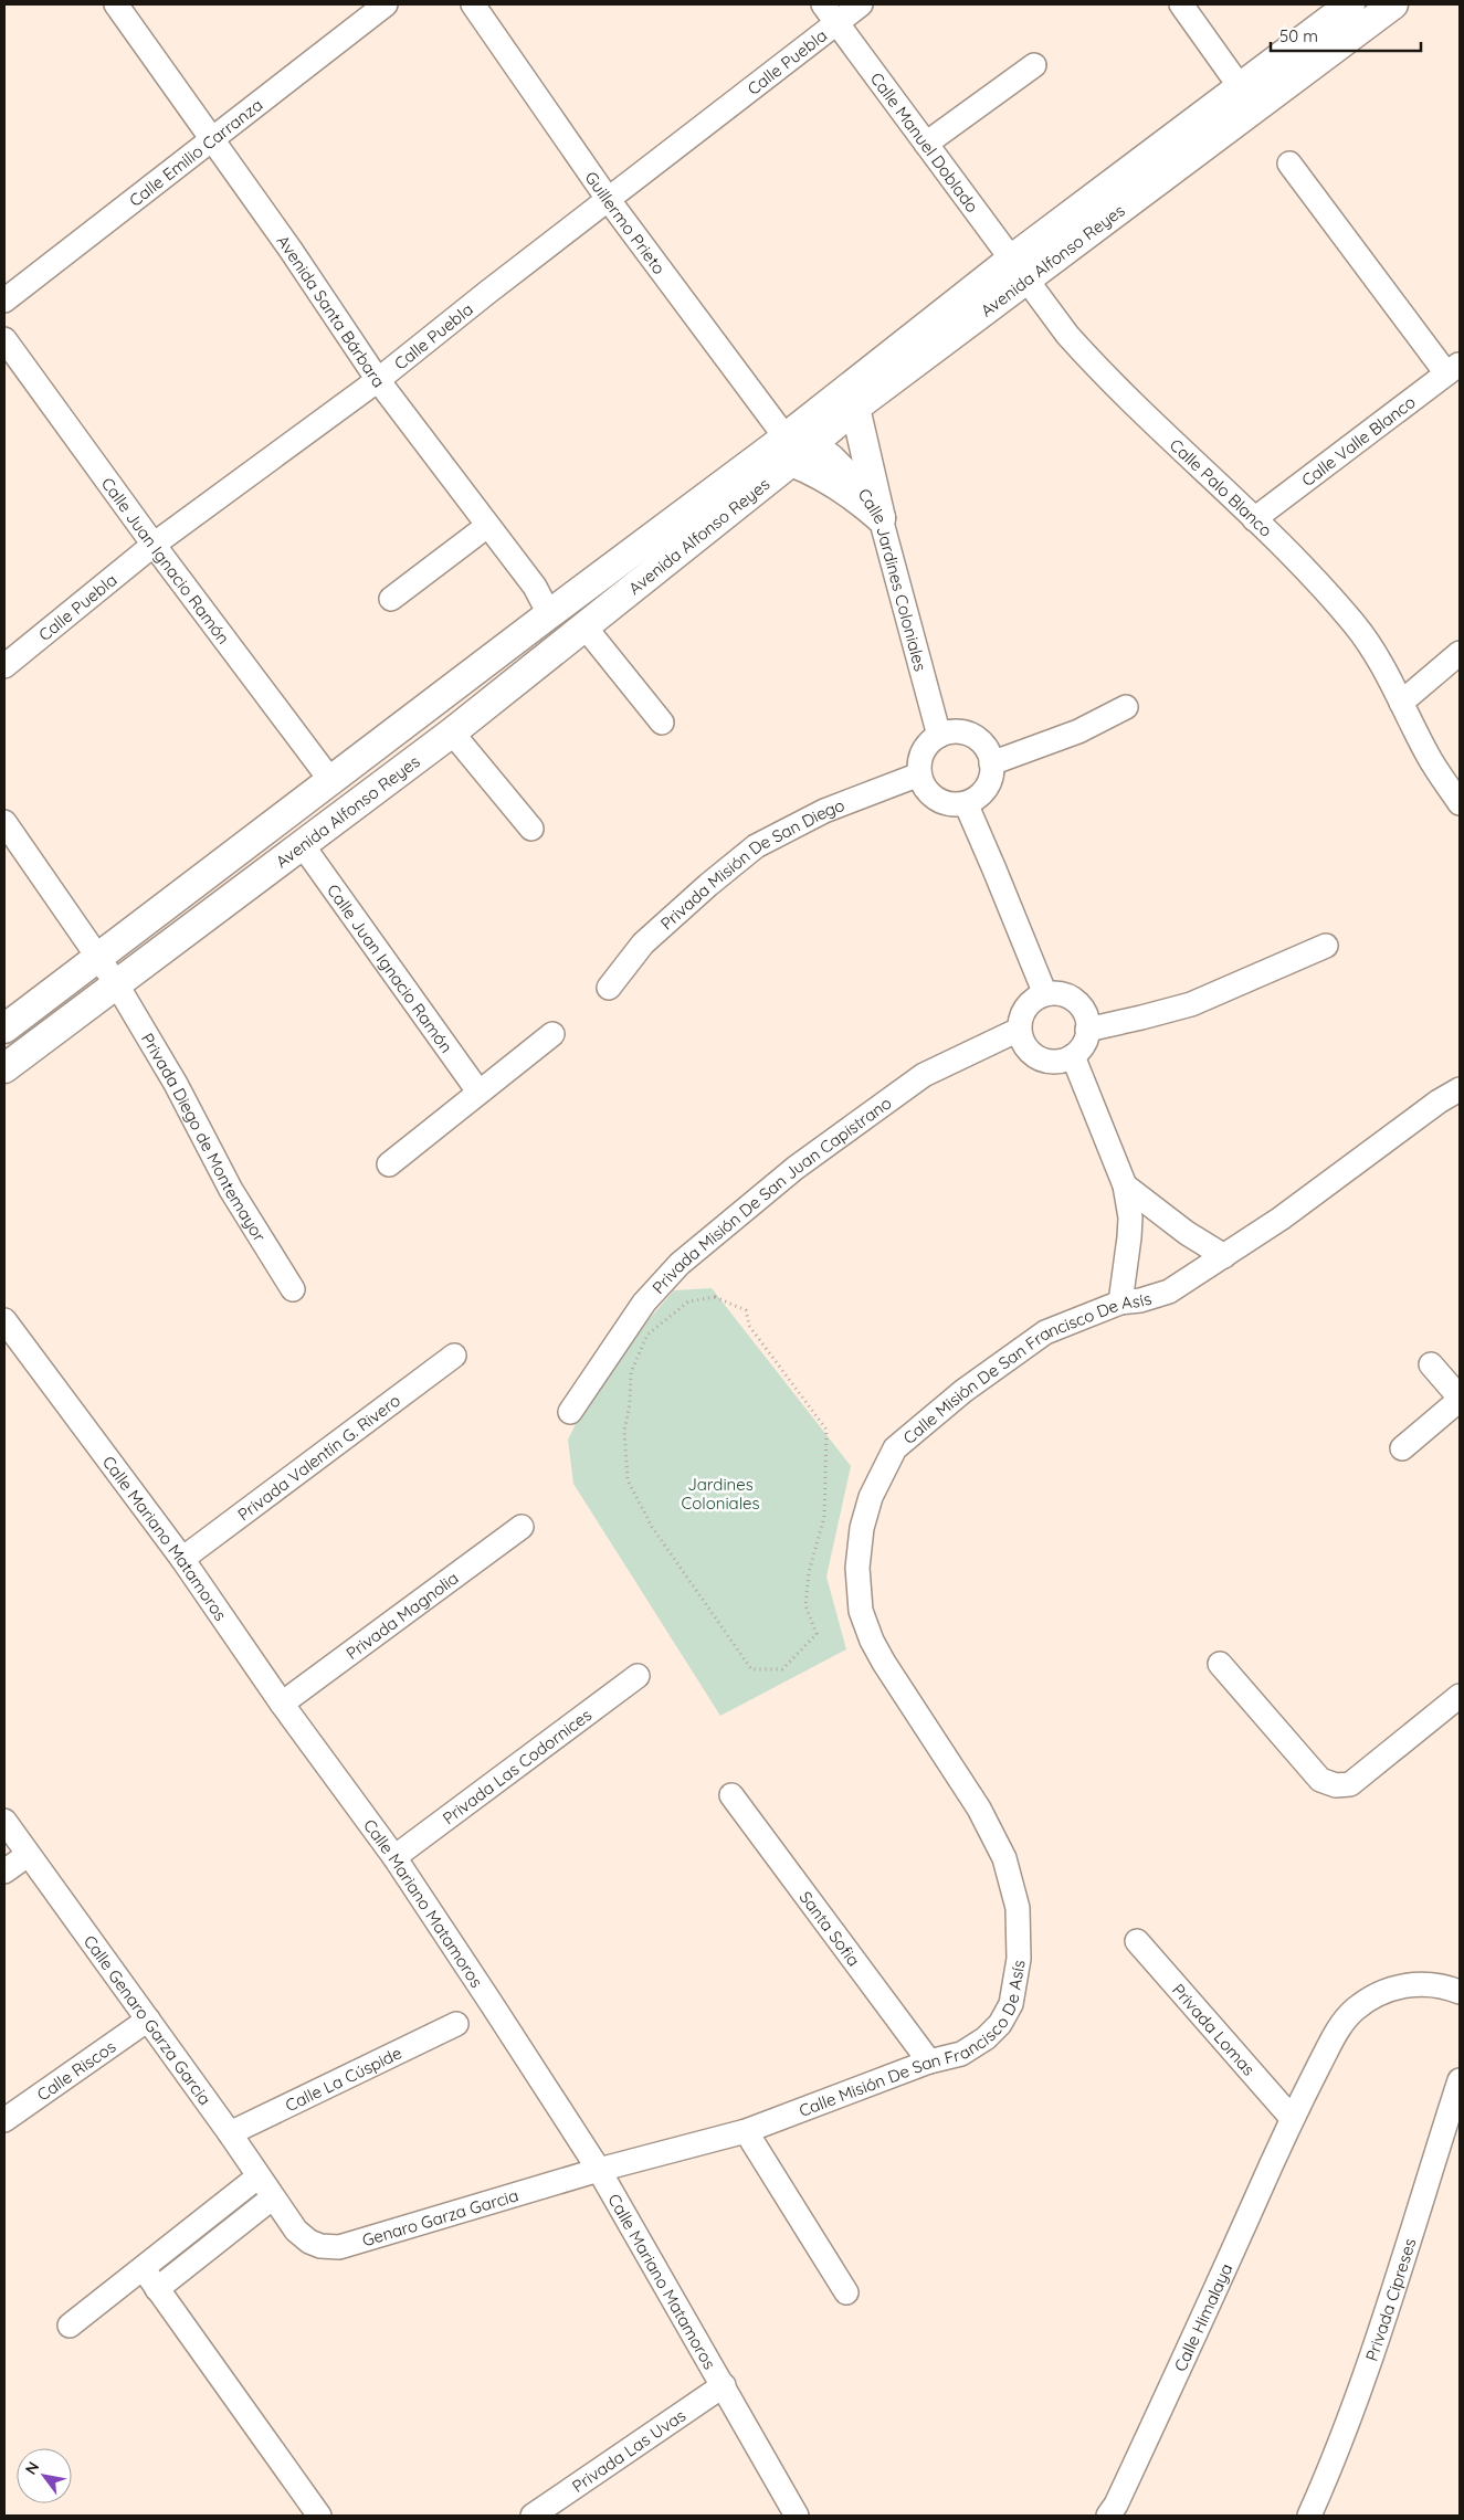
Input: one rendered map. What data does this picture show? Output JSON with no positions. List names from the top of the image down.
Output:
{
  "streets": {
    "main road": ["Avenida Alfonso Reyes"],
    "street": [
      "Calle Puebla",
      "Calle Manuel Doblado",
      "Calle Emilio Carranza",
      "Guillermo Prieto",
      "Avenida Santa Bárbara",
      "Calle Valle Blanco",
      "Calle Palo Blanco",
      "Calle Juan Ignacio Ramón",
      "Calle Jardines Coloniales",
      "Privada Misión De San Diego",
      "Privada Diego de Montemayor",
      "Privada Misión De San Juan Capistrano",
      "Calle Misión De San Francisco De Asís",
      "Privada Valentín G. Rivero",
      "Calle Mariano Matamoros",
      "Privada Magnolia",
      "Privada Las Codornices",
      "Santa Sofia",
      "Calle Genaro Garza Garcia",
      "Privada Lomas",
      "Calle Riscos",
      "Calle La Cúspide",
      "Genaro Garza Garcia",
      "Privada Cipreses",
      "Calle Himalaya",
      "Privada Las Uvas"
    ]
  },
  "crossings": [
    ["Calle Puebla", "Calle Manuel Doblado"],
    ["Calle Puebla", "Guillermo Prieto"],
    ["Calle Puebla", "Avenida Santa Bárbara"],
    ["Calle Puebla", "Calle Juan Ignacio Ramón"],
    ["Calle Manuel Doblado", "Avenida Alfonso Reyes"],
    ["Calle Manuel Doblado", "Calle Palo Blanco"],
    ["Calle Emilio Carranza", "Avenida Santa Bárbara"],
    ["Guillermo Prieto", "Avenida Alfonso Reyes"],
    ["Avenida Alfonso Reyes", "Avenida Santa Bárbara"],
    ["Avenida Alfonso Reyes", "Calle Palo Blanco"],
    ["Avenida Alfonso Reyes", "Calle Juan Ignacio Ramón"],
    ["Avenida Alfonso Reyes", "Calle Jardines Coloniales"],
    ["Avenida Alfonso Reyes", "Privada Diego de Montemayor"],
    ["Calle Valle Blanco", "Calle Palo Blanco"],
    ["Calle Jardines Coloniales", "Privada Misión De San Diego"],
    ["Calle Misión De San Francisco De Asís", "Calle Mariano Matamoros"],
    ["Calle Misión De San Francisco De Asís", "Santa Sofia"],
    ["Calle Misión De San Francisco De Asís", "Genaro Garza Garcia"],
    ["Privada Valentín G. Rivero", "Calle Mariano Matamoros"],
    ["Calle Mariano Matamoros", "Privada Magnolia"],
    ["Calle Mariano Matamoros", "Privada Las Codornices"],
    ["Calle Mariano Matamoros", "Genaro Garza Garcia"],
    ["Calle Mariano Matamoros", "Privada Las Uvas"],
    ["Calle Genaro Garza Garcia", "Calle Riscos"],
    ["Calle Genaro Garza Garcia", "Calle La Cúspide"],
    ["Calle Genaro Garza Garcia", "Genaro Garza Garcia"],
    ["Privada Lomas", "Calle Himalaya"]
  ],
  "parks": ["Jardines Coloniales"],
  "scale_bar": "50 m",
  "north": "top left"
}
